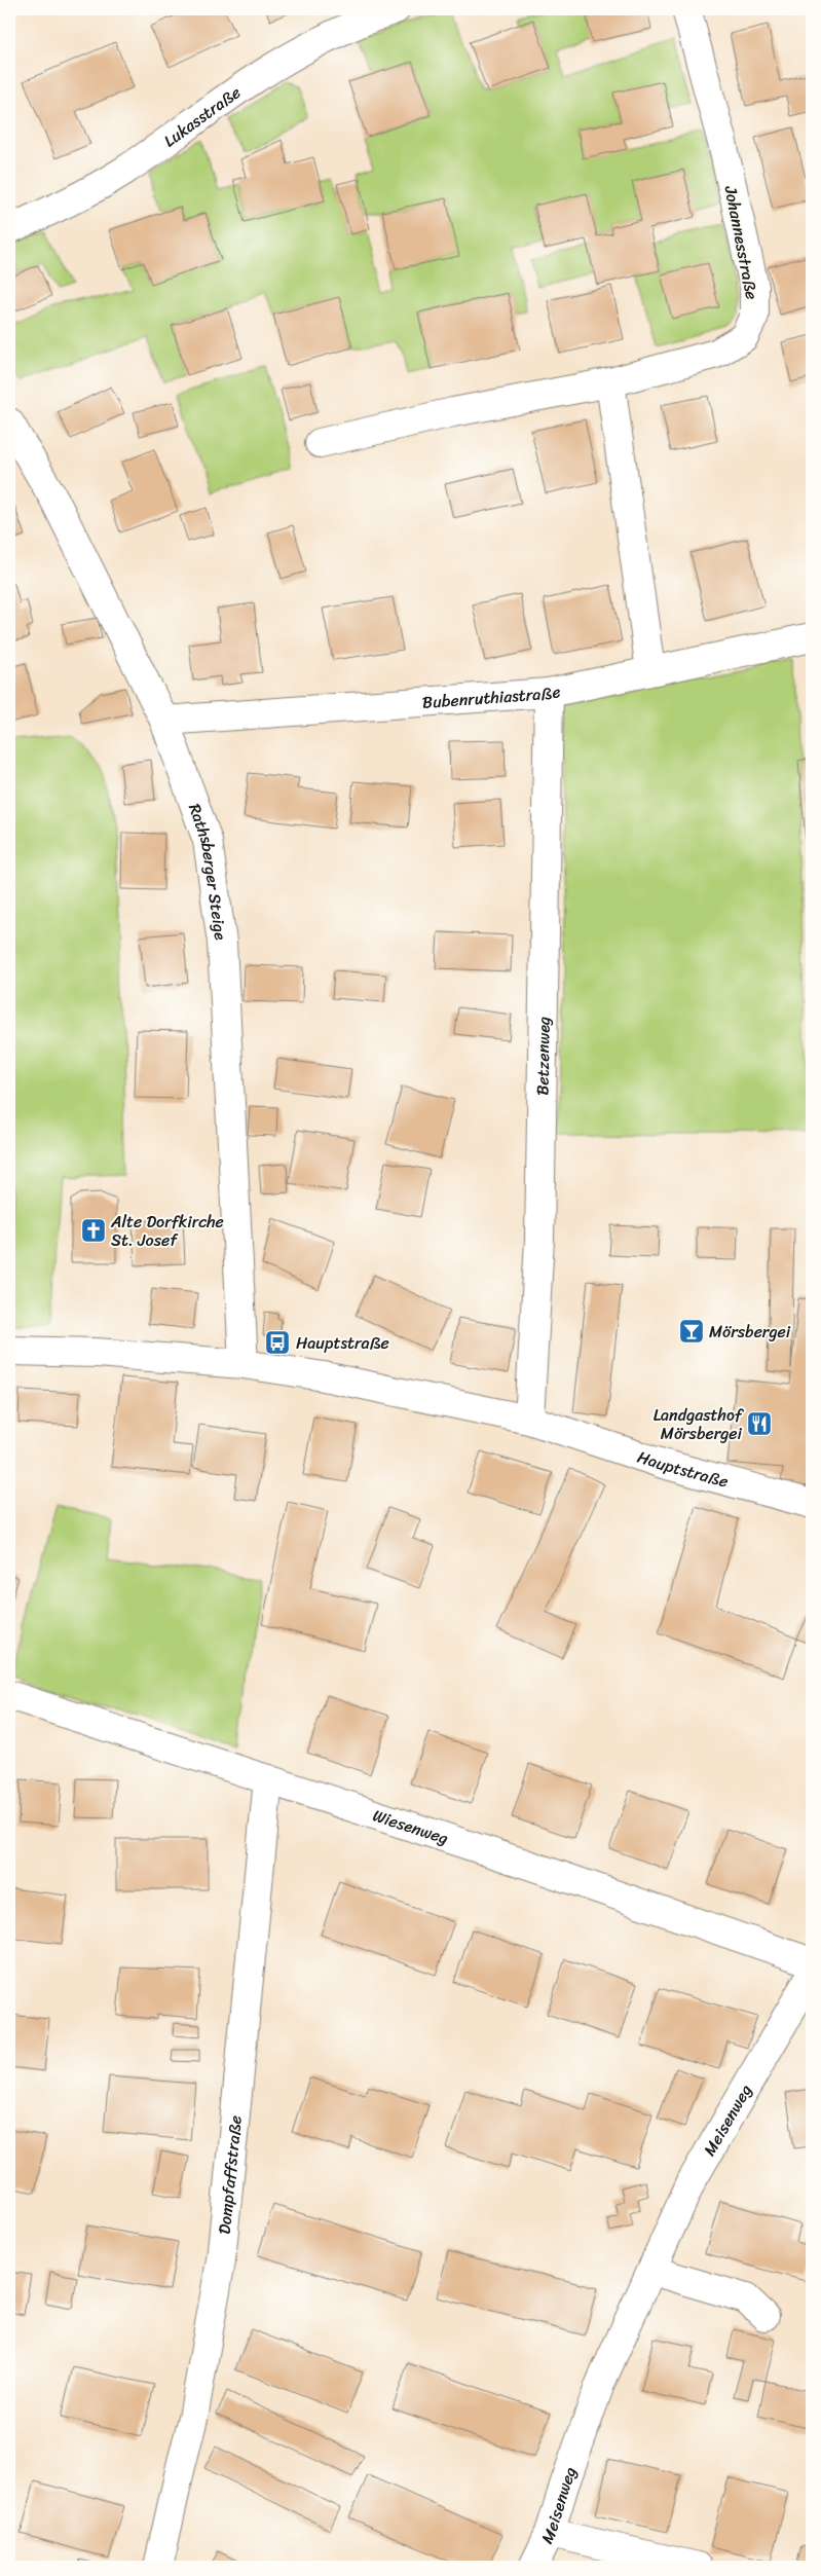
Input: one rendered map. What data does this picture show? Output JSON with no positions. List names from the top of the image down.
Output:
{
  "streets": {
    "street": [
      "Lukasstraße",
      "Johannesstraße",
      "Bubenruthiastraße",
      "Rathsberger Steige",
      "Betzenweg",
      "Hauptstraße",
      "Wiesenweg",
      "Meisenweg",
      "Dompfaffstraße"
    ]
  },
  "crossings": [
    ["Bubenruthiastraße", "Rathsberger Steige"],
    ["Bubenruthiastraße", "Betzenweg"],
    ["Rathsberger Steige", "Hauptstraße"],
    ["Betzenweg", "Hauptstraße"],
    ["Wiesenweg", "Dompfaffstraße"]
  ],
  "places": {
    "church": ["Alte Dorfkirche St. Josef"],
    "bar": ["Mörsbergei"],
    "bus stop": ["Hauptstraße"],
    "restaurant": ["Landgasthof Mörsbergei"]
  }
}
